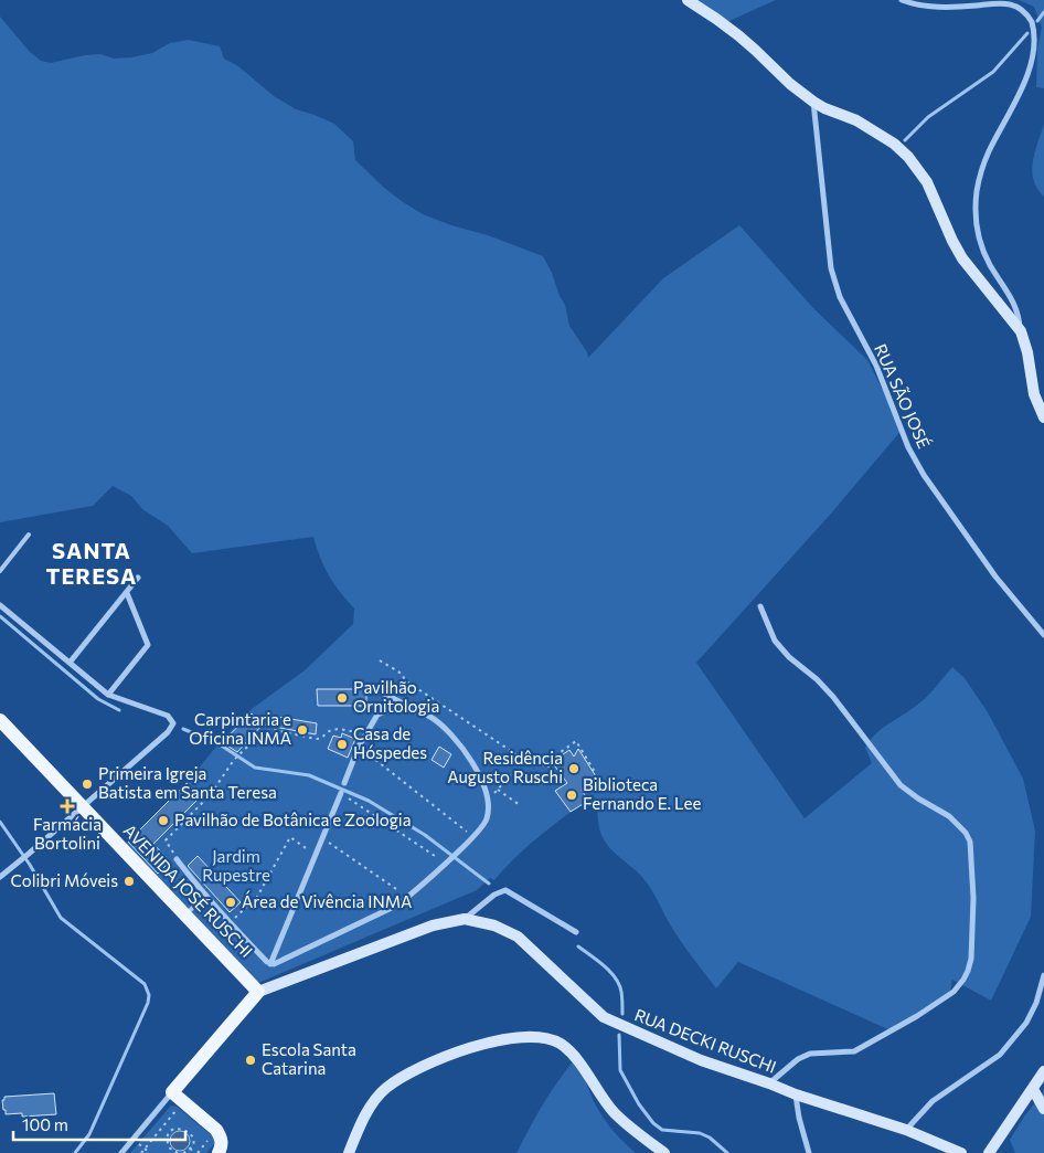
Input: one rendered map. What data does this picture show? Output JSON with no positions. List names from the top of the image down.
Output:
{
  "streets": {
    "main road": ["AVENIDA JOSÉ RUSCHI"],
    "street": ["RUA SÃO JOSÉ", "RUA DECKI RUSCHI"]
  },
  "districts": ["SANTA TERESA"],
  "parks": ["Jardim Rupestre"],
  "places": {
    "other": [
      "Pavilhão Ornitologia",
      "Carpintaria e Oficina INMA",
      "Casa de Hóspedes",
      "Residência Augusto Ruschi",
      "Primeira Igreja Batista em Santa Teresa",
      "Biblioteca Fernando E. Lee",
      "Pavilhão de Botânica e Zoologia",
      "Colibri Móveis",
      "Área de Vivência INMA",
      "Escola Santa Catarina"
    ],
    "health": ["Farmácia Bortolini"]
  },
  "scale_bar": "100 m"
}
